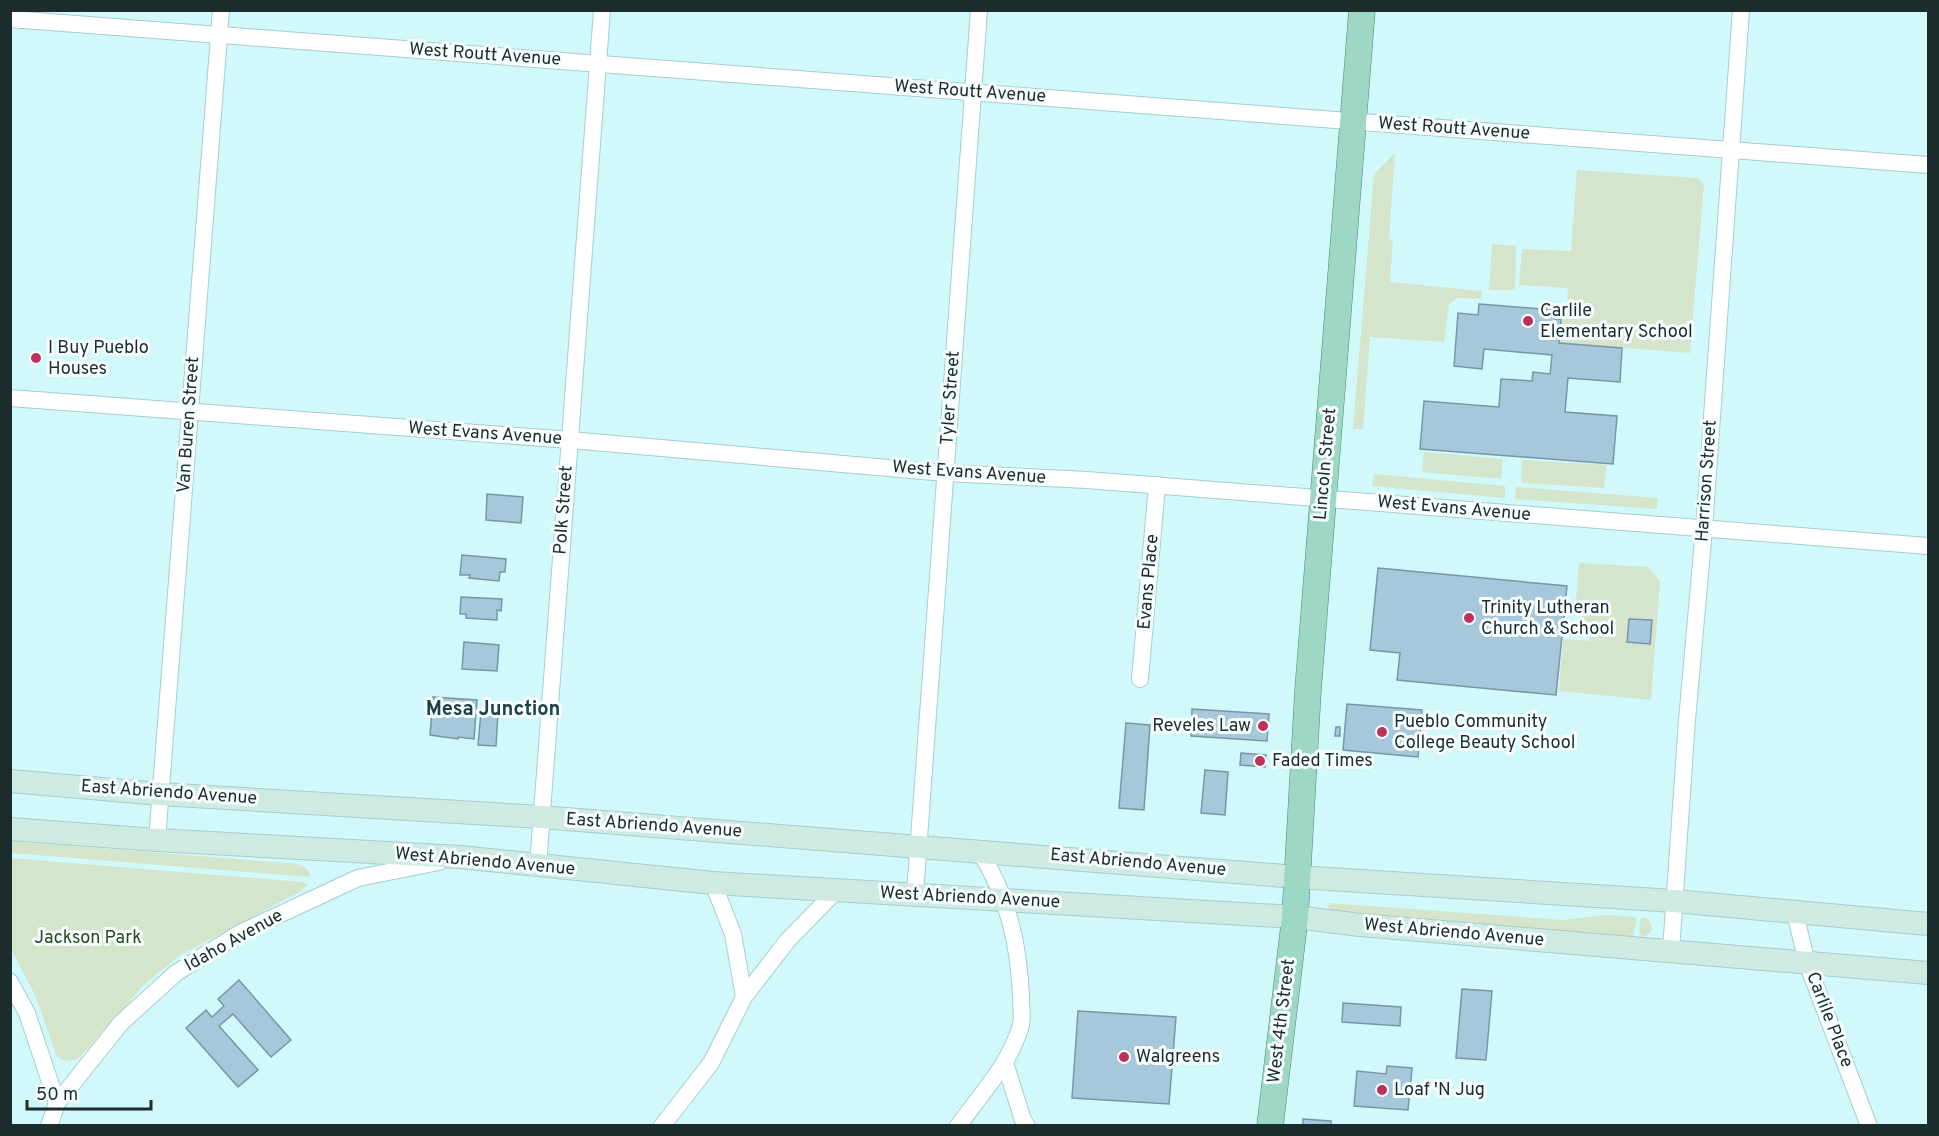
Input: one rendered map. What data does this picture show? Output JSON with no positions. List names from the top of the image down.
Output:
{
  "streets": {
    "main road": [
      "Lincoln Street",
      "East Abriendo Avenue",
      "West Abriendo Avenue",
      "West 4th Street"
    ],
    "street": [
      "West Routt Avenue",
      "Tyler Street",
      "Van Buren Street",
      "West Evans Avenue",
      "Harrison Street",
      "Polk Street",
      "Evans Place",
      "Idaho Avenue",
      "Carlile Place"
    ]
  },
  "crossings": [
    ["West Routt Avenue", "Tyler Street"],
    ["West Routt Avenue", "Van Buren Street"],
    ["West Routt Avenue", "Lincoln Street"],
    ["West Routt Avenue", "Harrison Street"],
    ["West Routt Avenue", "Polk Street"],
    ["Tyler Street", "West Evans Avenue"],
    ["Tyler Street", "East Abriendo Avenue"],
    ["Tyler Street", "West Abriendo Avenue"],
    ["Van Buren Street", "West Evans Avenue"],
    ["Van Buren Street", "East Abriendo Avenue"],
    ["Van Buren Street", "West Abriendo Avenue"],
    ["West Evans Avenue", "Lincoln Street"],
    ["West Evans Avenue", "Harrison Street"],
    ["West Evans Avenue", "Polk Street"],
    ["West Evans Avenue", "Evans Place"],
    ["Lincoln Street", "East Abriendo Avenue"],
    ["Lincoln Street", "West Abriendo Avenue"],
    ["Lincoln Street", "West 4th Street"],
    ["Harrison Street", "West Abriendo Avenue"],
    ["Polk Street", "East Abriendo Avenue"],
    ["Polk Street", "West Abriendo Avenue"],
    ["West Abriendo Avenue", "Idaho Avenue"],
    ["West Abriendo Avenue", "Carlile Place"],
    ["West Abriendo Avenue", "West 4th Street"]
  ],
  "districts": ["Mesa Junction"],
  "parks": ["Jackson Park"],
  "places": [
    "Carlile Elementary School",
    "I Buy Pueblo Houses",
    "Trinity Lutheran Church & School",
    "Reveles Law",
    "Pueblo Community College Beauty School",
    "Faded Times",
    "Walgreens",
    "Loaf 'N Jug"
  ],
  "scale_bar": "50 m"
}
